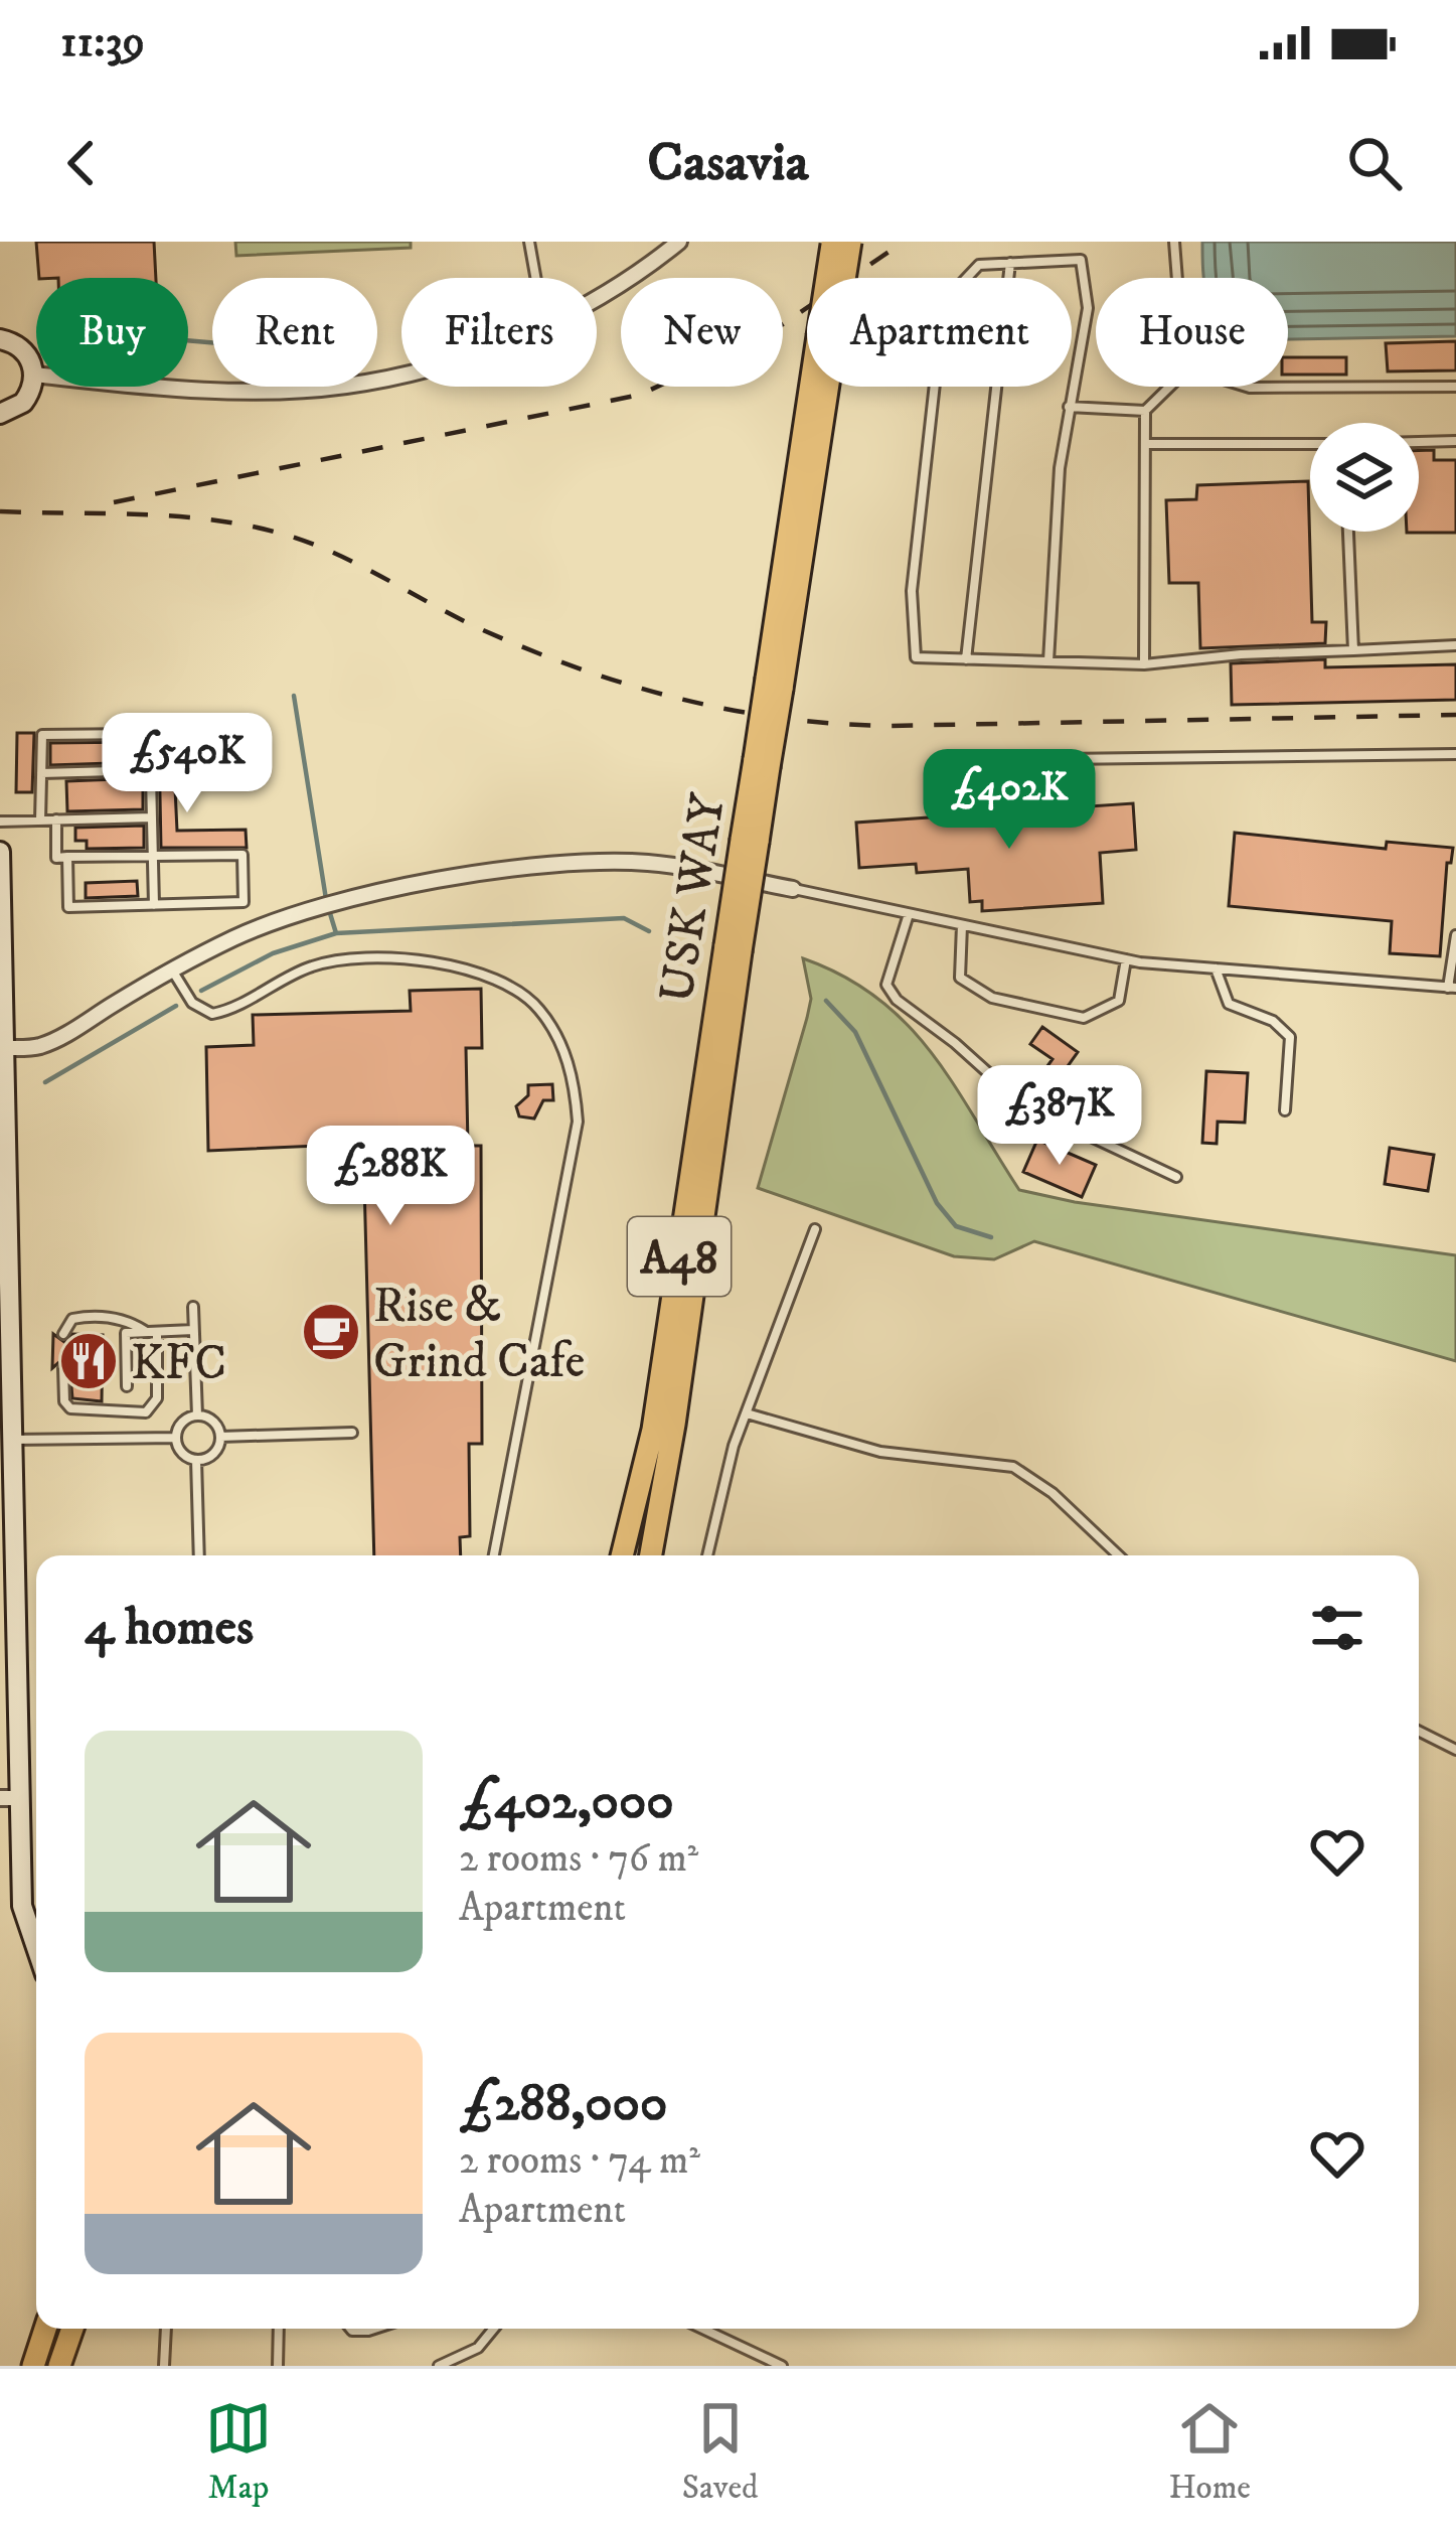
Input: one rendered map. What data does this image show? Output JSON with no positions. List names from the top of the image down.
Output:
{
  "streets": {
    "main road": ["USK WAY", "A48"]
  },
  "places": {
    "cafe": ["Rise & Grind Cafe"],
    "restaurant": ["KFC"]
  },
  "page": {
    "status": "11:39",
    "header": "Casavia",
    "chip": [
      "Buy",
      "Rent",
      "Filters",
      "New",
      "Apartment",
      "House"
    ],
    "price": [
      "£540K",
      "£402K",
      "£387K",
      "£288K"
    ],
    "heading": "4 homes",
    "list": [
      {
        "name": "£402,000",
        "note": "2 rooms · 76 m² · Apartment"
      },
      {
        "name": "£288,000",
        "note": "2 rooms · 74 m² · Apartment"
      }
    ],
    "tabs": ["Map", "Saved", "Home"]
  }
}
